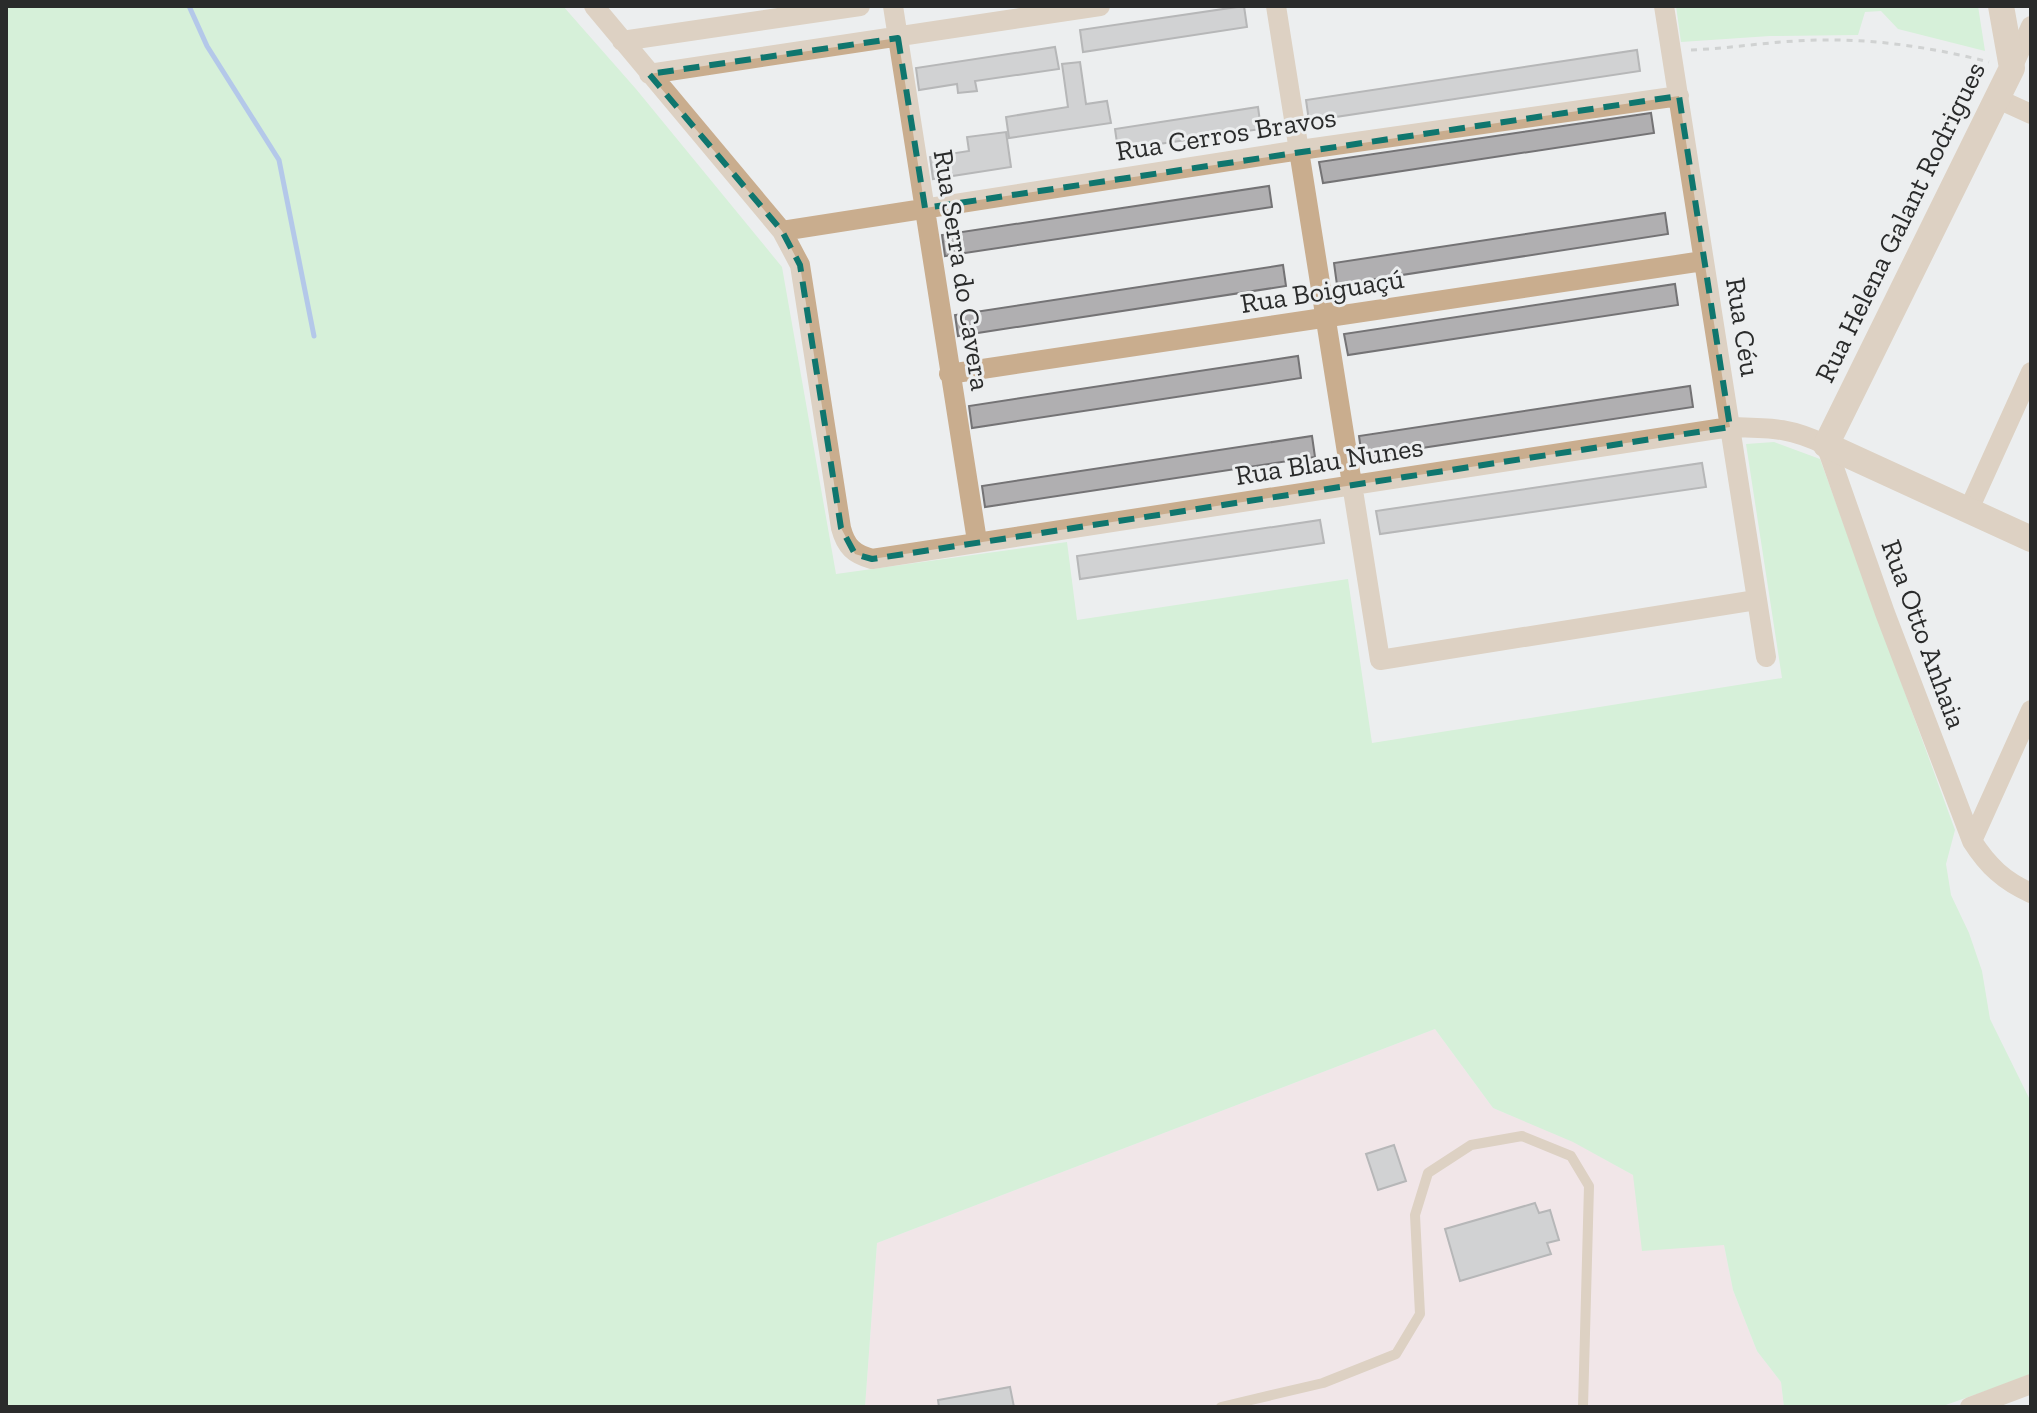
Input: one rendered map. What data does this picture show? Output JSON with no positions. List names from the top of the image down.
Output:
{
  "streets": {
    "street": [
      "Rua Cerros Bravos",
      "Rua Helena Galant Rodrigues",
      "Rua Serra do Cavera",
      "Rua Boiguaçú",
      "Rua Céu",
      "Rua Blau Nunes",
      "Rua Otto Anhaia"
    ]
  },
  "crossings": [
    ["Rua Cerros Bravos", "Rua Serra do Cavera"],
    ["Rua Cerros Bravos", "Rua Céu"],
    ["Rua Cerros Bravos", "Rua Blau Nunes"],
    ["Rua Helena Galant Rodrigues", "Rua Blau Nunes"],
    ["Rua Helena Galant Rodrigues", "Rua Otto Anhaia"],
    ["Rua Serra do Cavera", "Rua Boiguaçú"],
    ["Rua Serra do Cavera", "Rua Blau Nunes"],
    ["Rua Boiguaçú", "Rua Céu"],
    ["Rua Céu", "Rua Blau Nunes"],
    ["Rua Blau Nunes", "Rua Otto Anhaia"]
  ]
}
